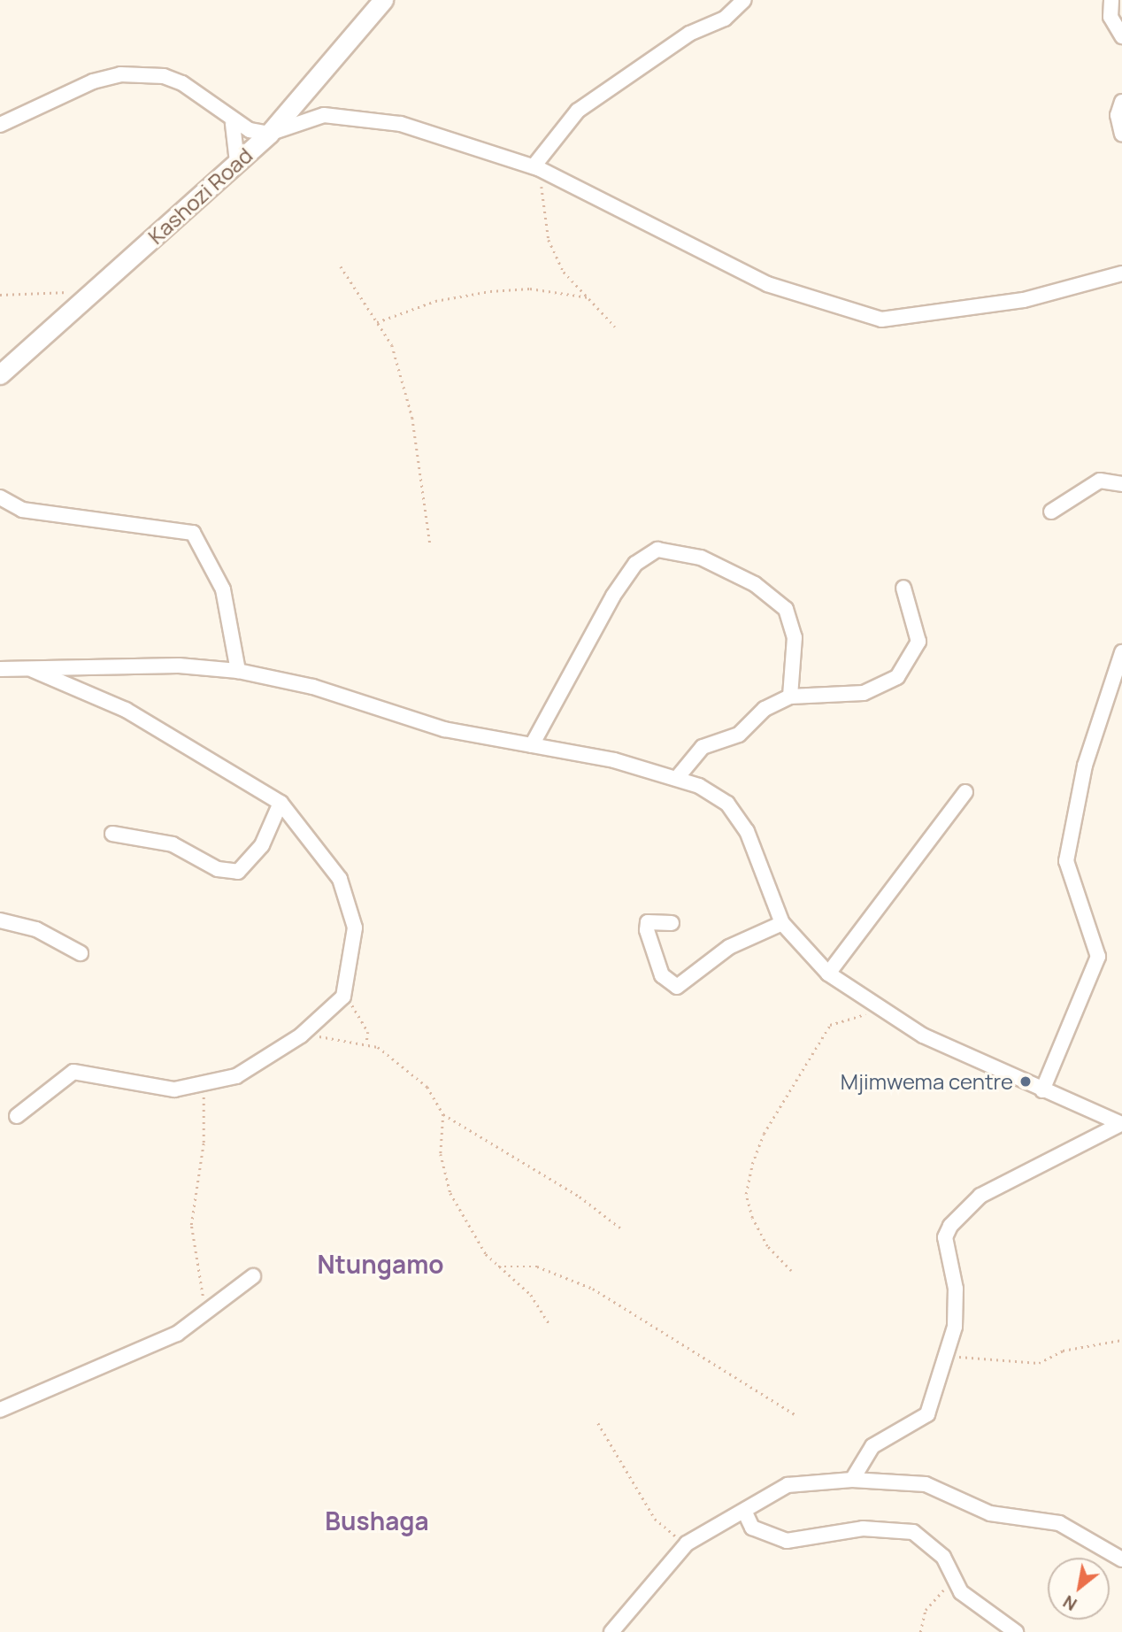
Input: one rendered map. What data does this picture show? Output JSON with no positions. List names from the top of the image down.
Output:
{
  "streets": {
    "main road": ["Kashozi Road"]
  },
  "districts": ["Ntungamo", "Bushaga"],
  "places": ["Mjimwema centre"],
  "north": "bottom left"
}
